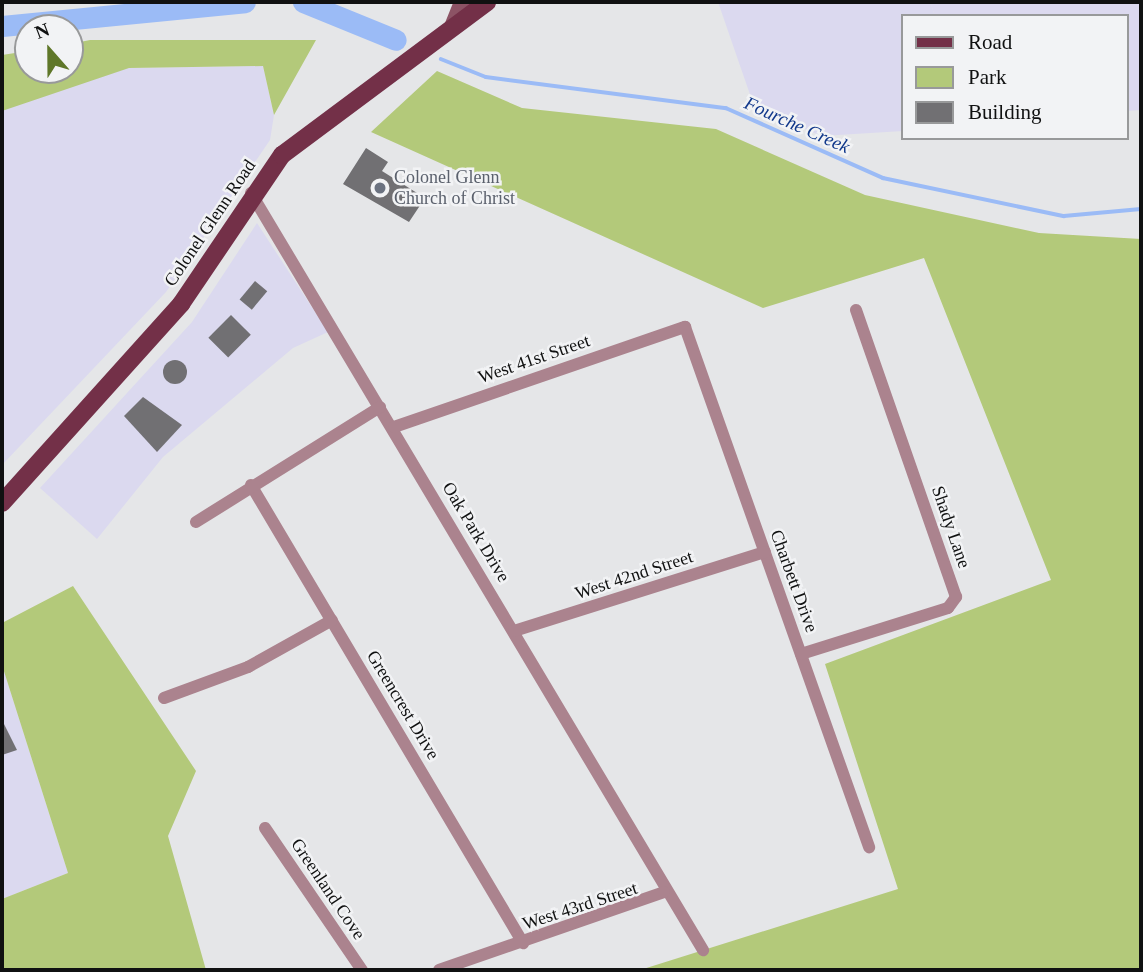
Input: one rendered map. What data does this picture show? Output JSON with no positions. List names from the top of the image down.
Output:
{
  "streets": {
    "main road": ["Colonel Glenn Road"],
    "street": [
      "West 41st Street",
      "Shady Lane",
      "Oak Park Drive",
      "West 42nd Street",
      "Charbett Drive",
      "Greencrest Drive",
      "Greenland Cove",
      "West 43rd Street"
    ]
  },
  "crossings": [
    ["Colonel Glenn Road", "Oak Park Drive"],
    ["West 41st Street", "Oak Park Drive"],
    ["West 41st Street", "Charbett Drive"],
    ["Shady Lane", "Charbett Drive"],
    ["Oak Park Drive", "West 42nd Street"],
    ["Oak Park Drive", "West 43rd Street"],
    ["West 42nd Street", "Charbett Drive"],
    ["Greencrest Drive", "West 43rd Street"]
  ],
  "water": ["Fourche Creek"],
  "places": ["Colonel Glenn Church of Christ"],
  "legend": ["Road", "Park", "Building"],
  "north": "top"
}
